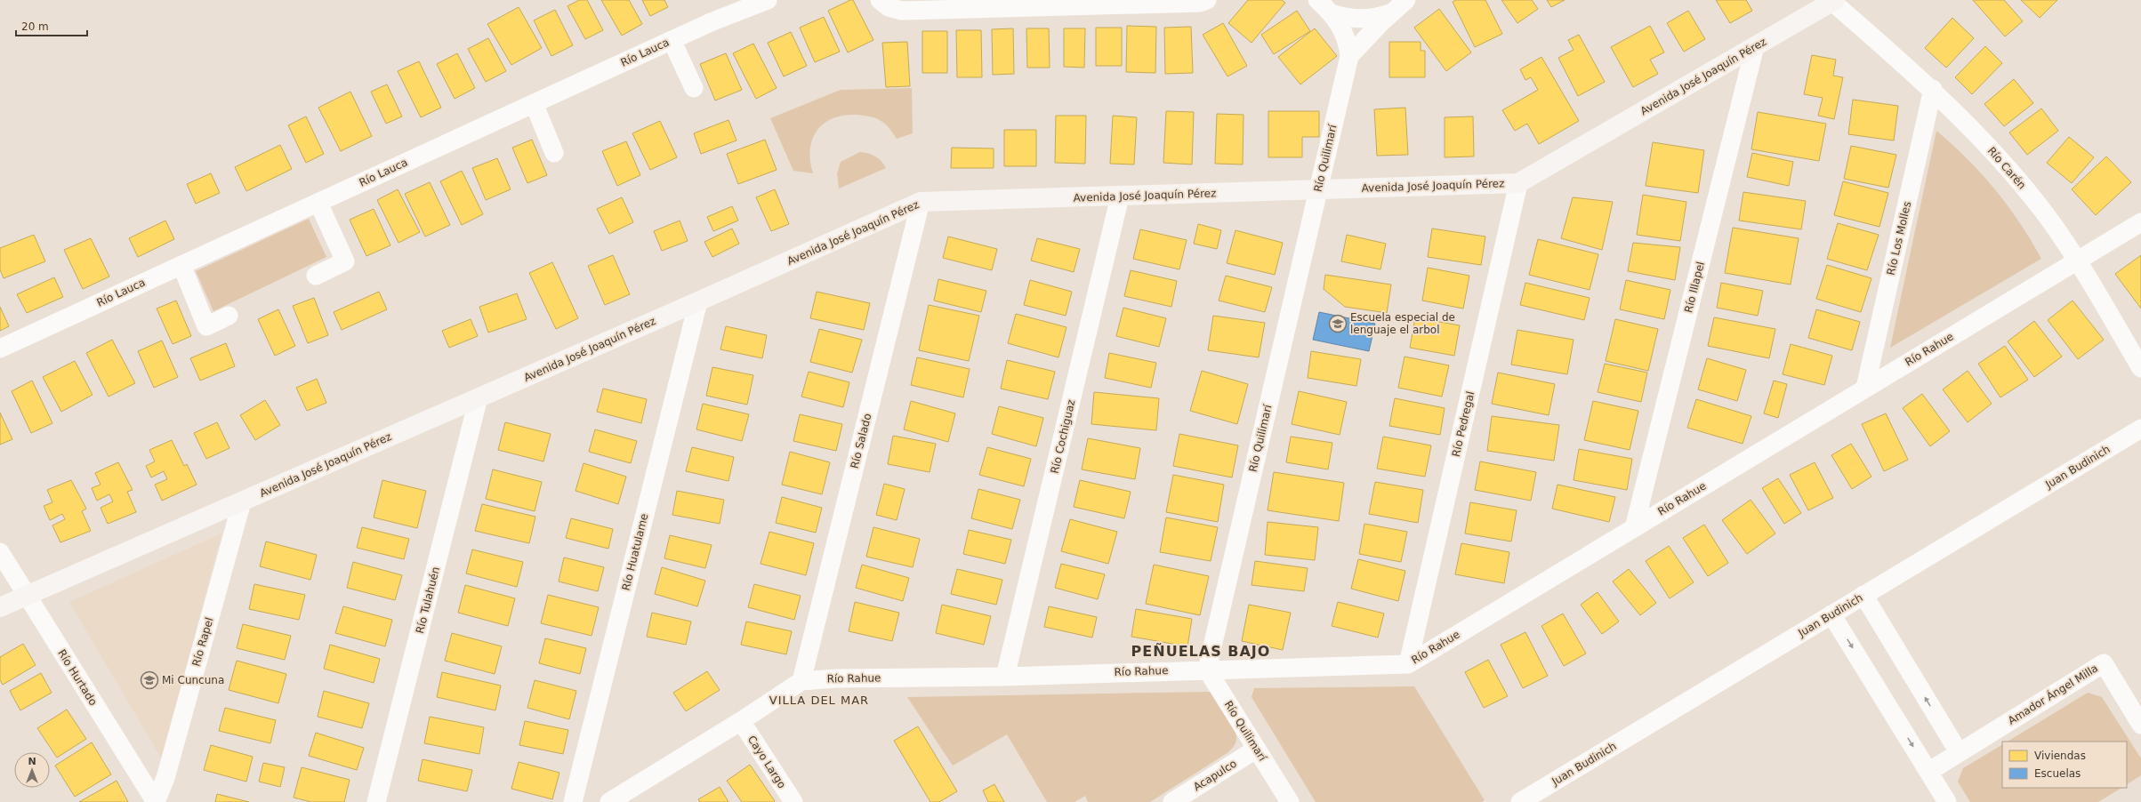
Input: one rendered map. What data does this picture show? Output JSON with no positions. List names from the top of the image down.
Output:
{
  "streets": {
    "main road": ["Avenida José Joaquín Pérez"],
    "street": [
      "Río Lauca",
      "Río Quilimarí",
      "Río Carén",
      "Río Los Molles",
      "Río Illapel",
      "Río Rahue",
      "Río Pedregal",
      "Río Cochiguaz",
      "Río Salado",
      "Juan Budinich",
      "Río Huatulame",
      "Río Tulahuén",
      "Río Rapel",
      "Río Hurtado",
      "Amador Ángel Milla",
      "Cayo Largo",
      "Acapulco"
    ]
  },
  "crossings": [
    ["Avenida José Joaquín Pérez", "Río Quilimarí"],
    ["Avenida José Joaquín Pérez", "Río Carén"],
    ["Avenida José Joaquín Pérez", "Río Illapel"],
    ["Avenida José Joaquín Pérez", "Río Pedregal"],
    ["Avenida José Joaquín Pérez", "Río Cochiguaz"],
    ["Avenida José Joaquín Pérez", "Río Salado"],
    ["Avenida José Joaquín Pérez", "Río Huatulame"],
    ["Avenida José Joaquín Pérez", "Río Tulahuén"],
    ["Avenida José Joaquín Pérez", "Río Rapel"],
    ["Avenida José Joaquín Pérez", "Río Hurtado"],
    ["Río Quilimarí", "Río Rahue"],
    ["Río Quilimarí", "Acapulco"],
    ["Río Carén", "Río Los Molles"],
    ["Río Carén", "Río Rahue"],
    ["Río Los Molles", "Río Rahue"],
    ["Río Illapel", "Río Rahue"],
    ["Río Rahue", "Río Pedregal"],
    ["Río Rahue", "Río Cochiguaz"],
    ["Río Rahue", "Río Salado"],
    ["Río Rahue", "Cayo Largo"],
    ["Río Rapel", "Río Hurtado"]
  ],
  "districts": ["PEÑUELAS BAJO", "VILLA DEL MAR"],
  "places": {
    "school or university": ["Escuela especial de lenguaje el arbol", "Mi Cuncuna"]
  },
  "legend": ["Viviendas", "Escuelas"],
  "scale_bar": "20 m",
  "north": "top"
}
